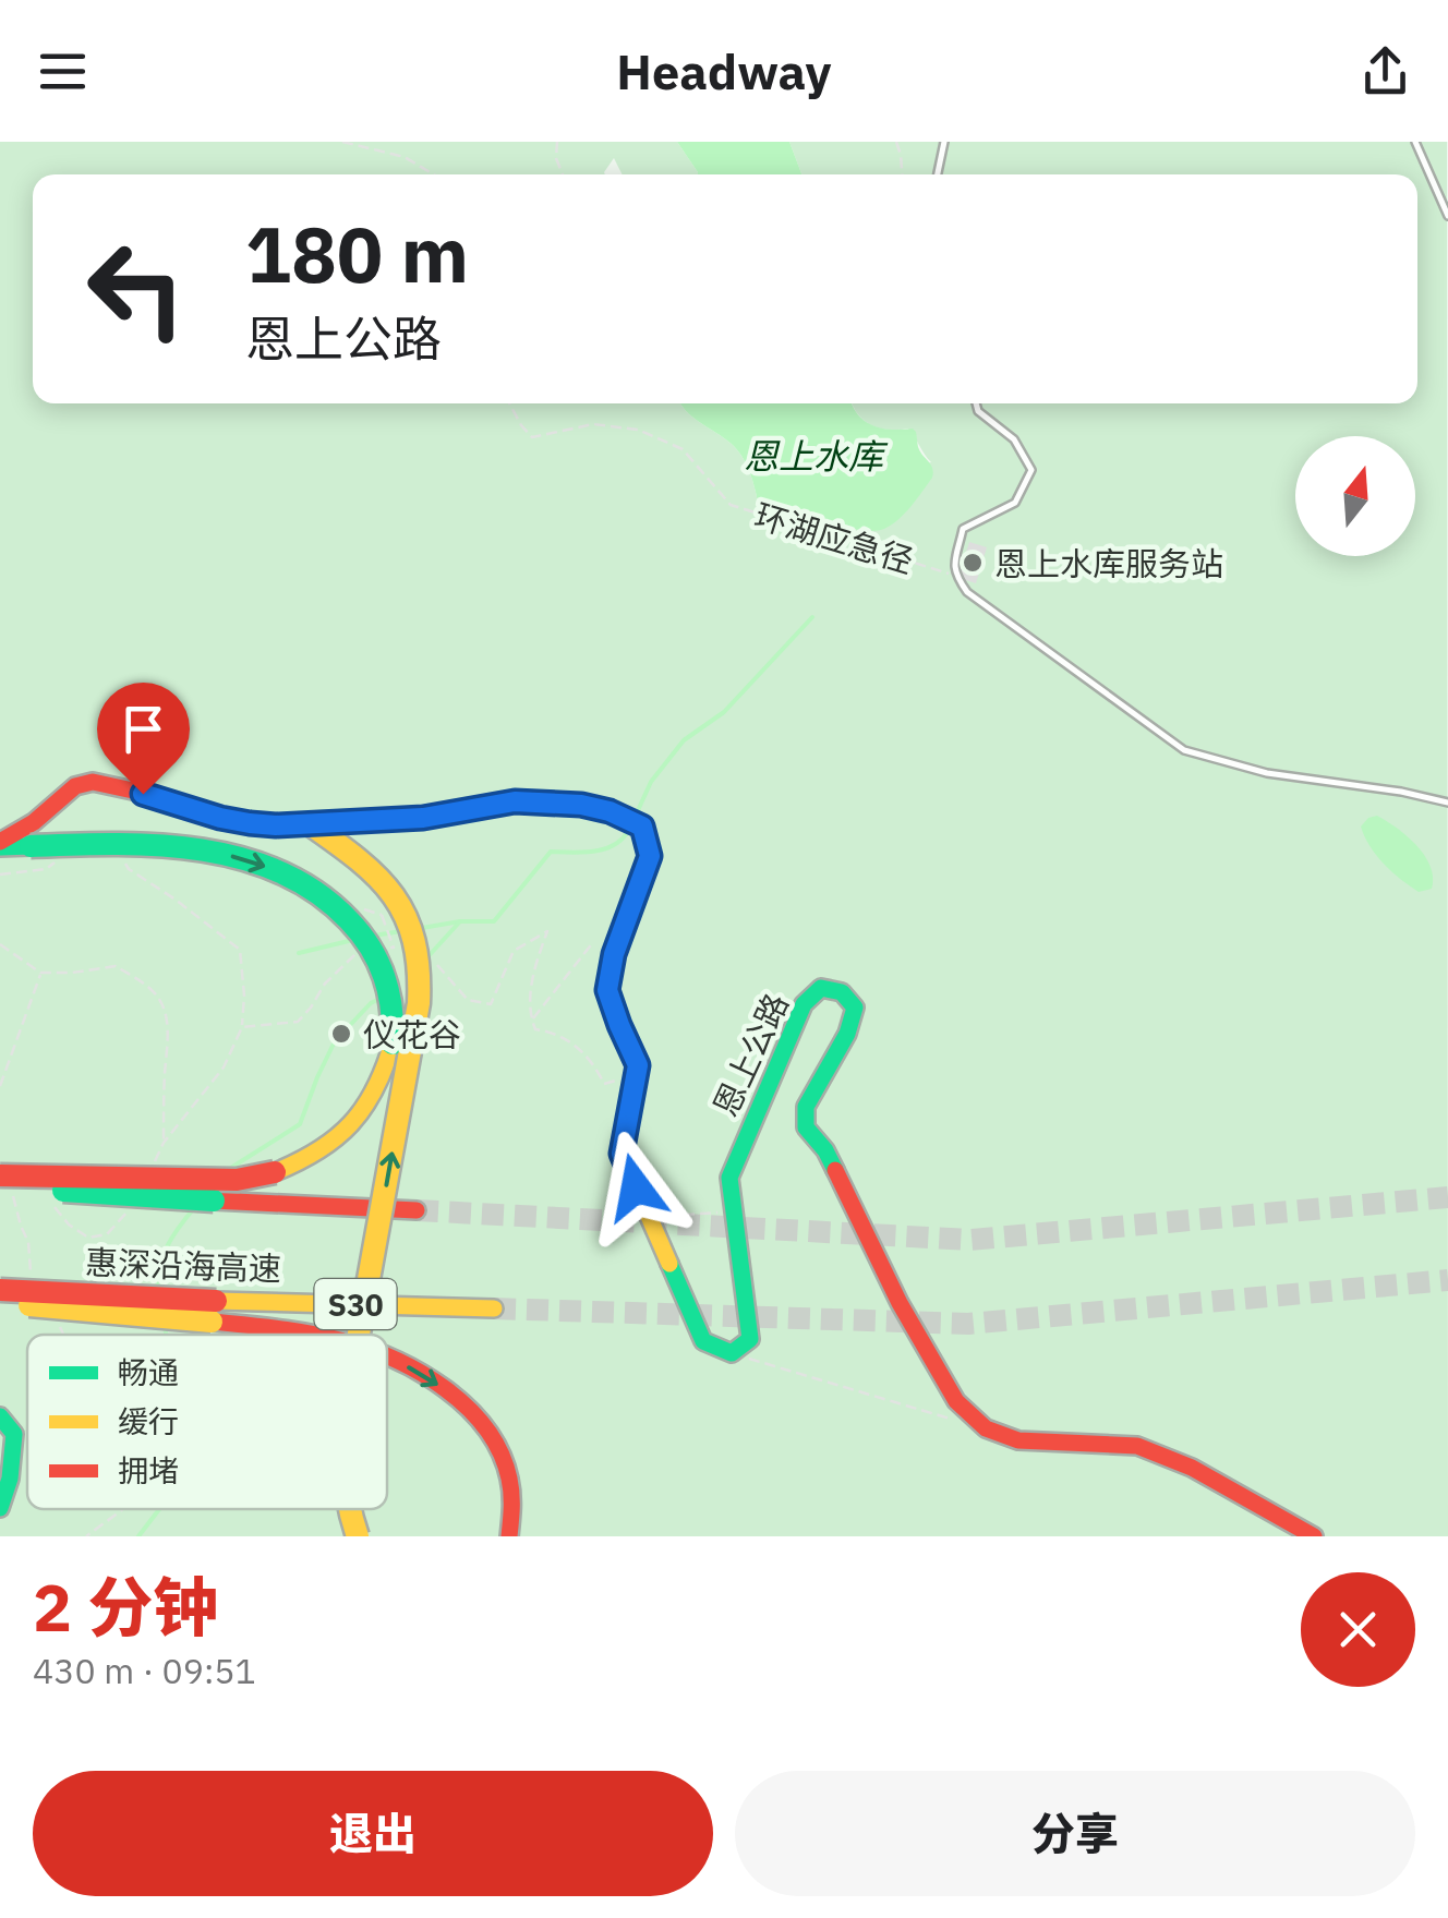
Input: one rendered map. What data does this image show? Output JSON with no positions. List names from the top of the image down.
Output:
{
  "streets": {
    "main road": ["恩上公路", "惠深沿海高速", "S30"],
    "path": ["环湖应急径"]
  },
  "water": ["恩上水库"],
  "places": ["恩上水库服务站", "仪花谷"],
  "legend": ["畅通", "缓行", "拥堵"],
  "north": "top",
  "page": {
    "header": "Headway",
    "turn": ["180 m", "恩上公路"],
    "heading": ["2 分钟", "430 m · 09:51"],
    "buttons": ["退出", "分享"]
  }
}
